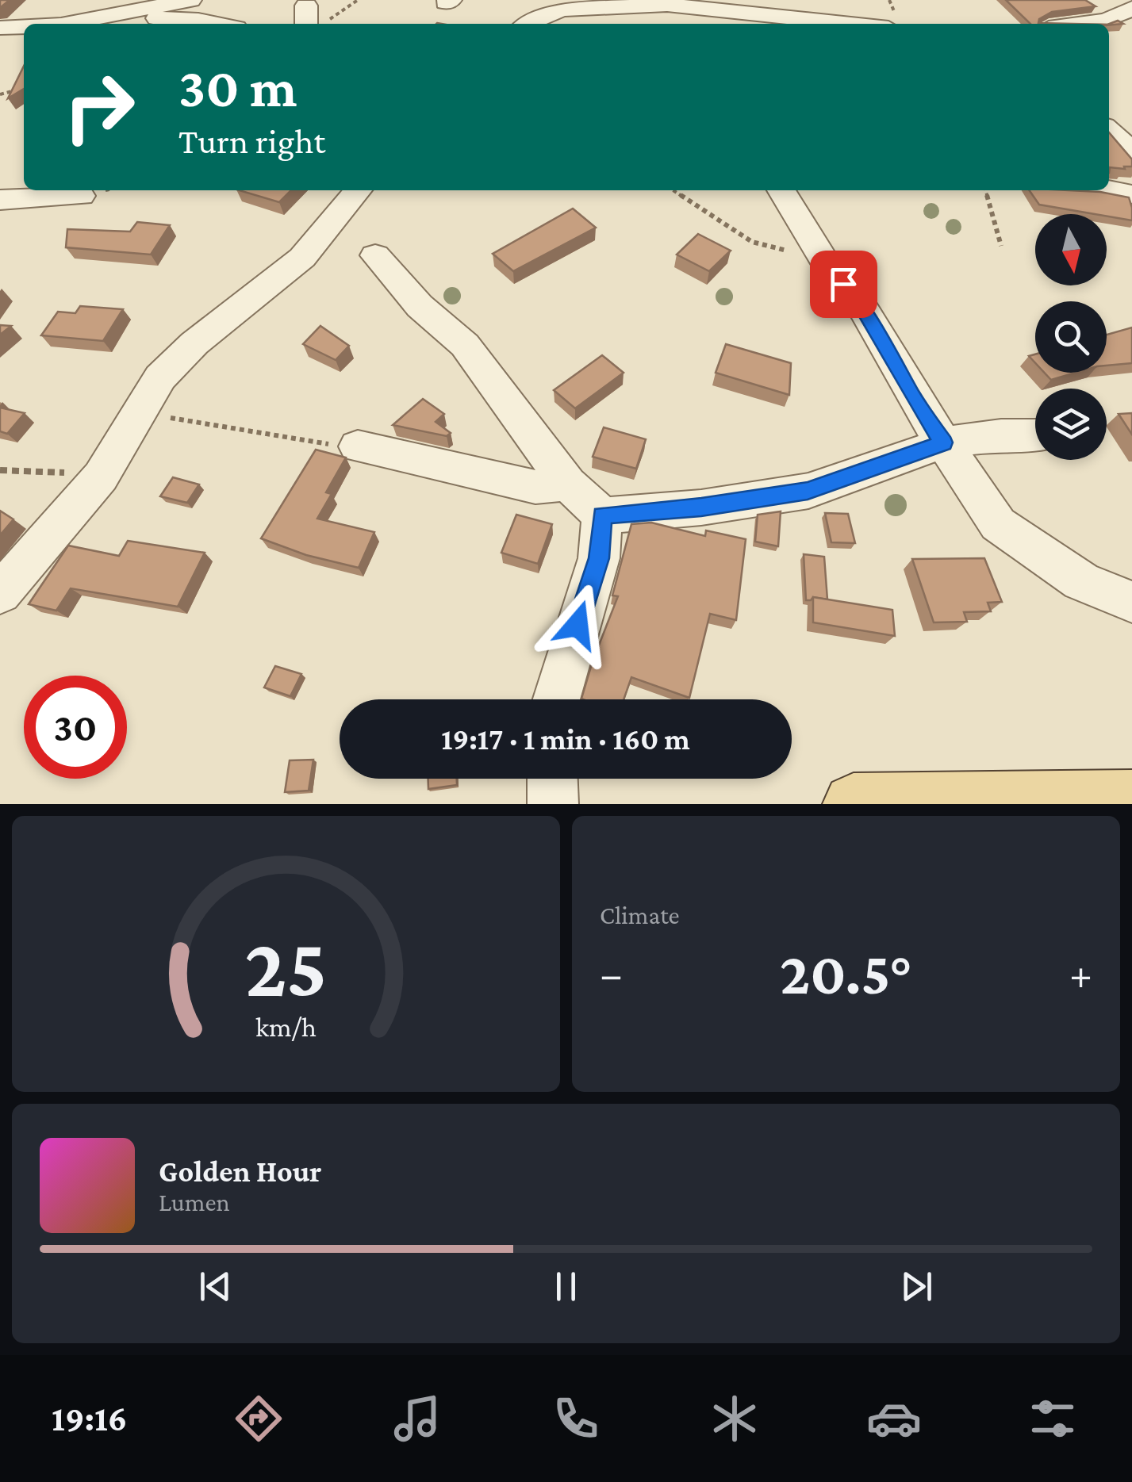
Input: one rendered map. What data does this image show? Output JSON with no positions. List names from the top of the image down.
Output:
{
  "north": "bottom",
  "page": {
    "turn": ["30 m", "Turn right"],
    "limit": "30",
    "trip": "19:17 · 1 min · 160 m",
    "tile": "Climate",
    "heat": ["−", "20.5°", "+"],
    "song": ["Golden Hour", "Lumen"],
    "tabs": "19:16",
    "gauge": ["25", "km/h"]
  }
}
